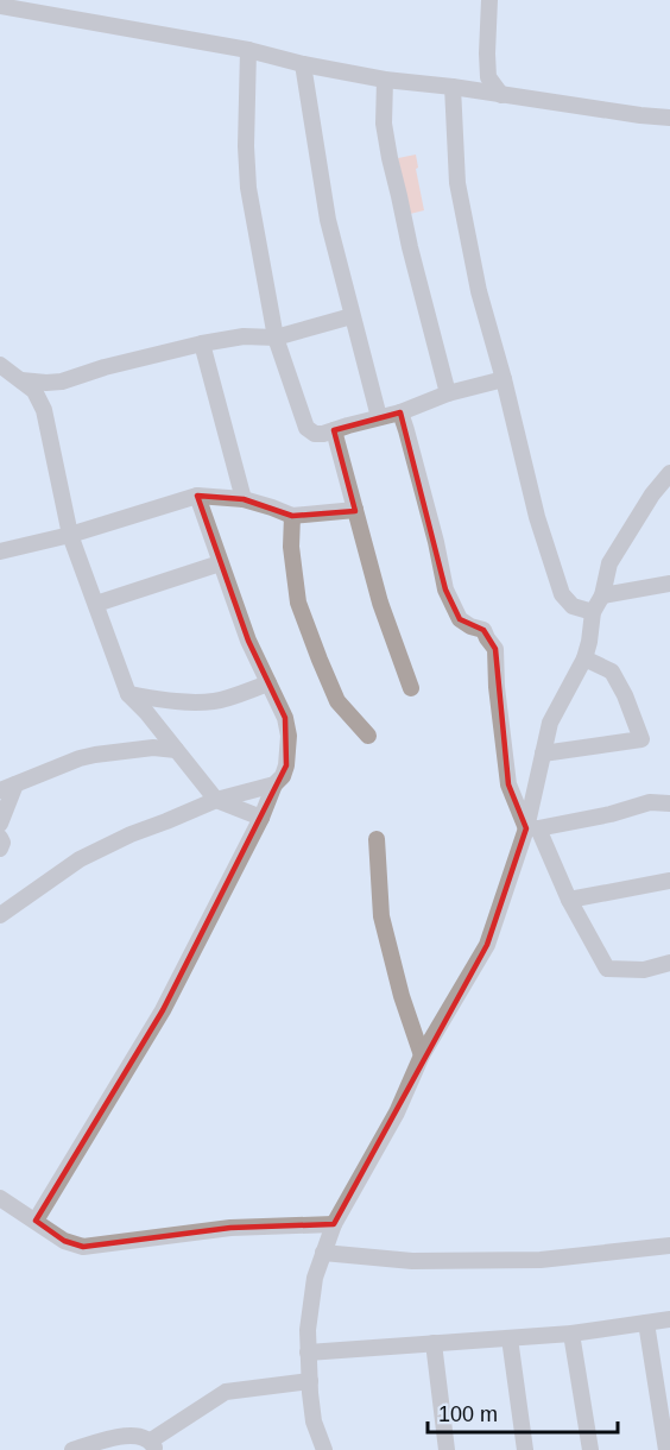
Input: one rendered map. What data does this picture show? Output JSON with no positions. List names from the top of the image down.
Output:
{
  "scale_bar": "100 m"
}
